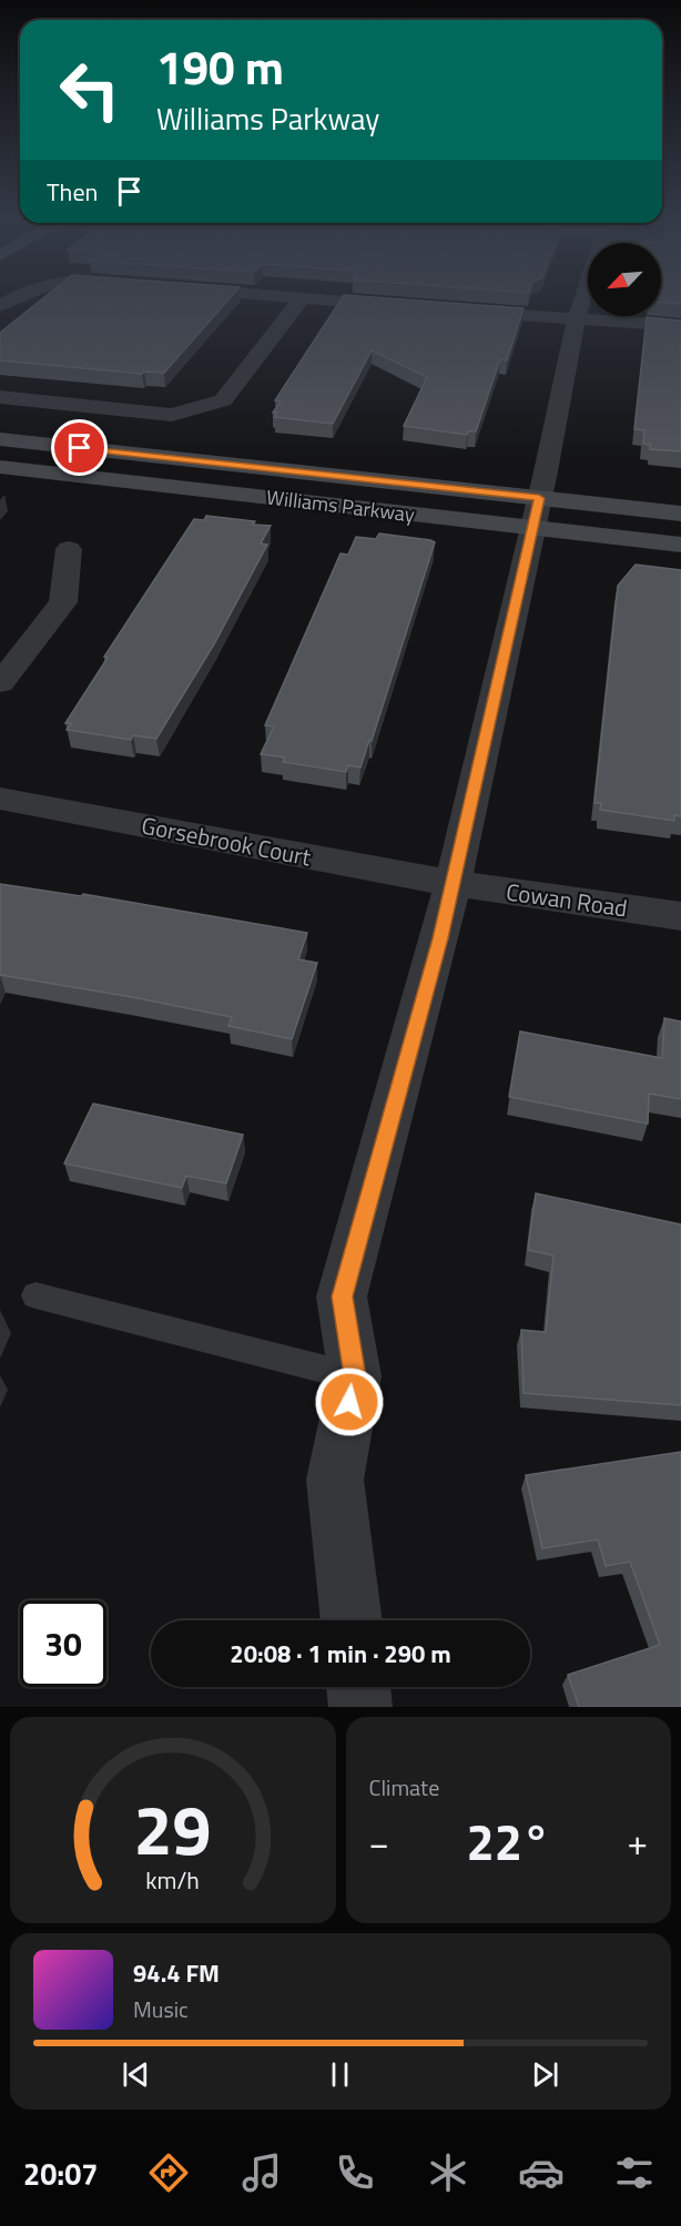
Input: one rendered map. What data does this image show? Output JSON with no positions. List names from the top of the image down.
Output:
{
  "streets": {
    "main road": ["Williams Parkway"],
    "street": ["Gorsebrook Court", "Cowan Road"]
  },
  "crossings": [
    ["Gorsebrook Court", "Cowan Road"]
  ],
  "north": "bottom left",
  "page": {
    "turn": ["190 m", "Williams Parkway"],
    "then": "Then",
    "limit": "30",
    "trip": "20:08 · 1 min · 290 m",
    "tile": "Climate",
    "heat": ["−", "22°", "+"],
    "song": ["94.4 FM", "Music"],
    "tabs": "20:07",
    "gauge": ["29", "km/h"]
  }
}
